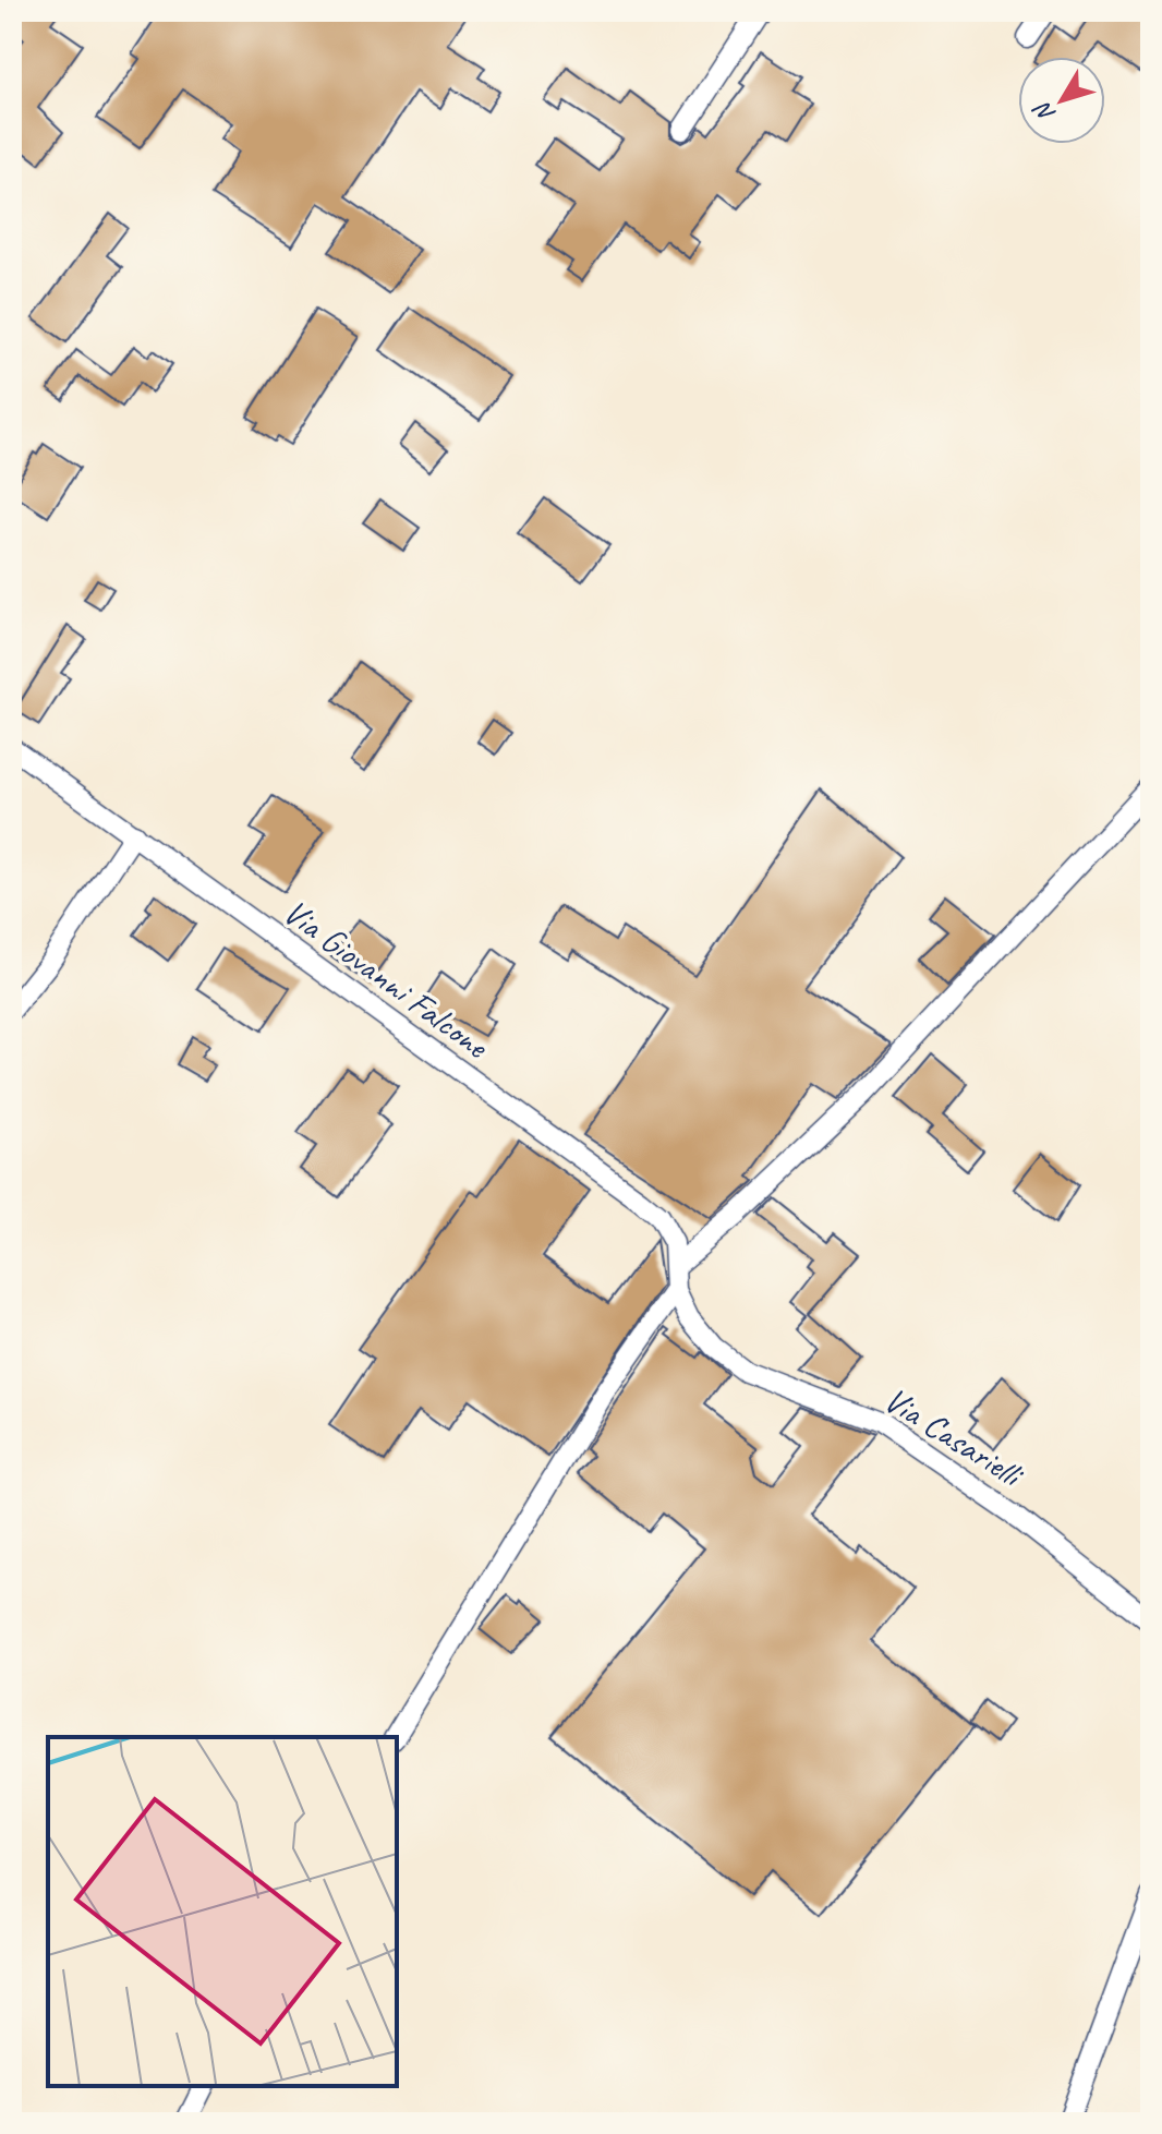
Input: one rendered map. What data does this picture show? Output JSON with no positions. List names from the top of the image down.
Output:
{
  "streets": {
    "street": ["Via Giovanni Falcone", "Via Casarielli"]
  },
  "crossings": [
    ["Via Giovanni Falcone", "Via Casarielli"]
  ],
  "north": "bottom left"
}
